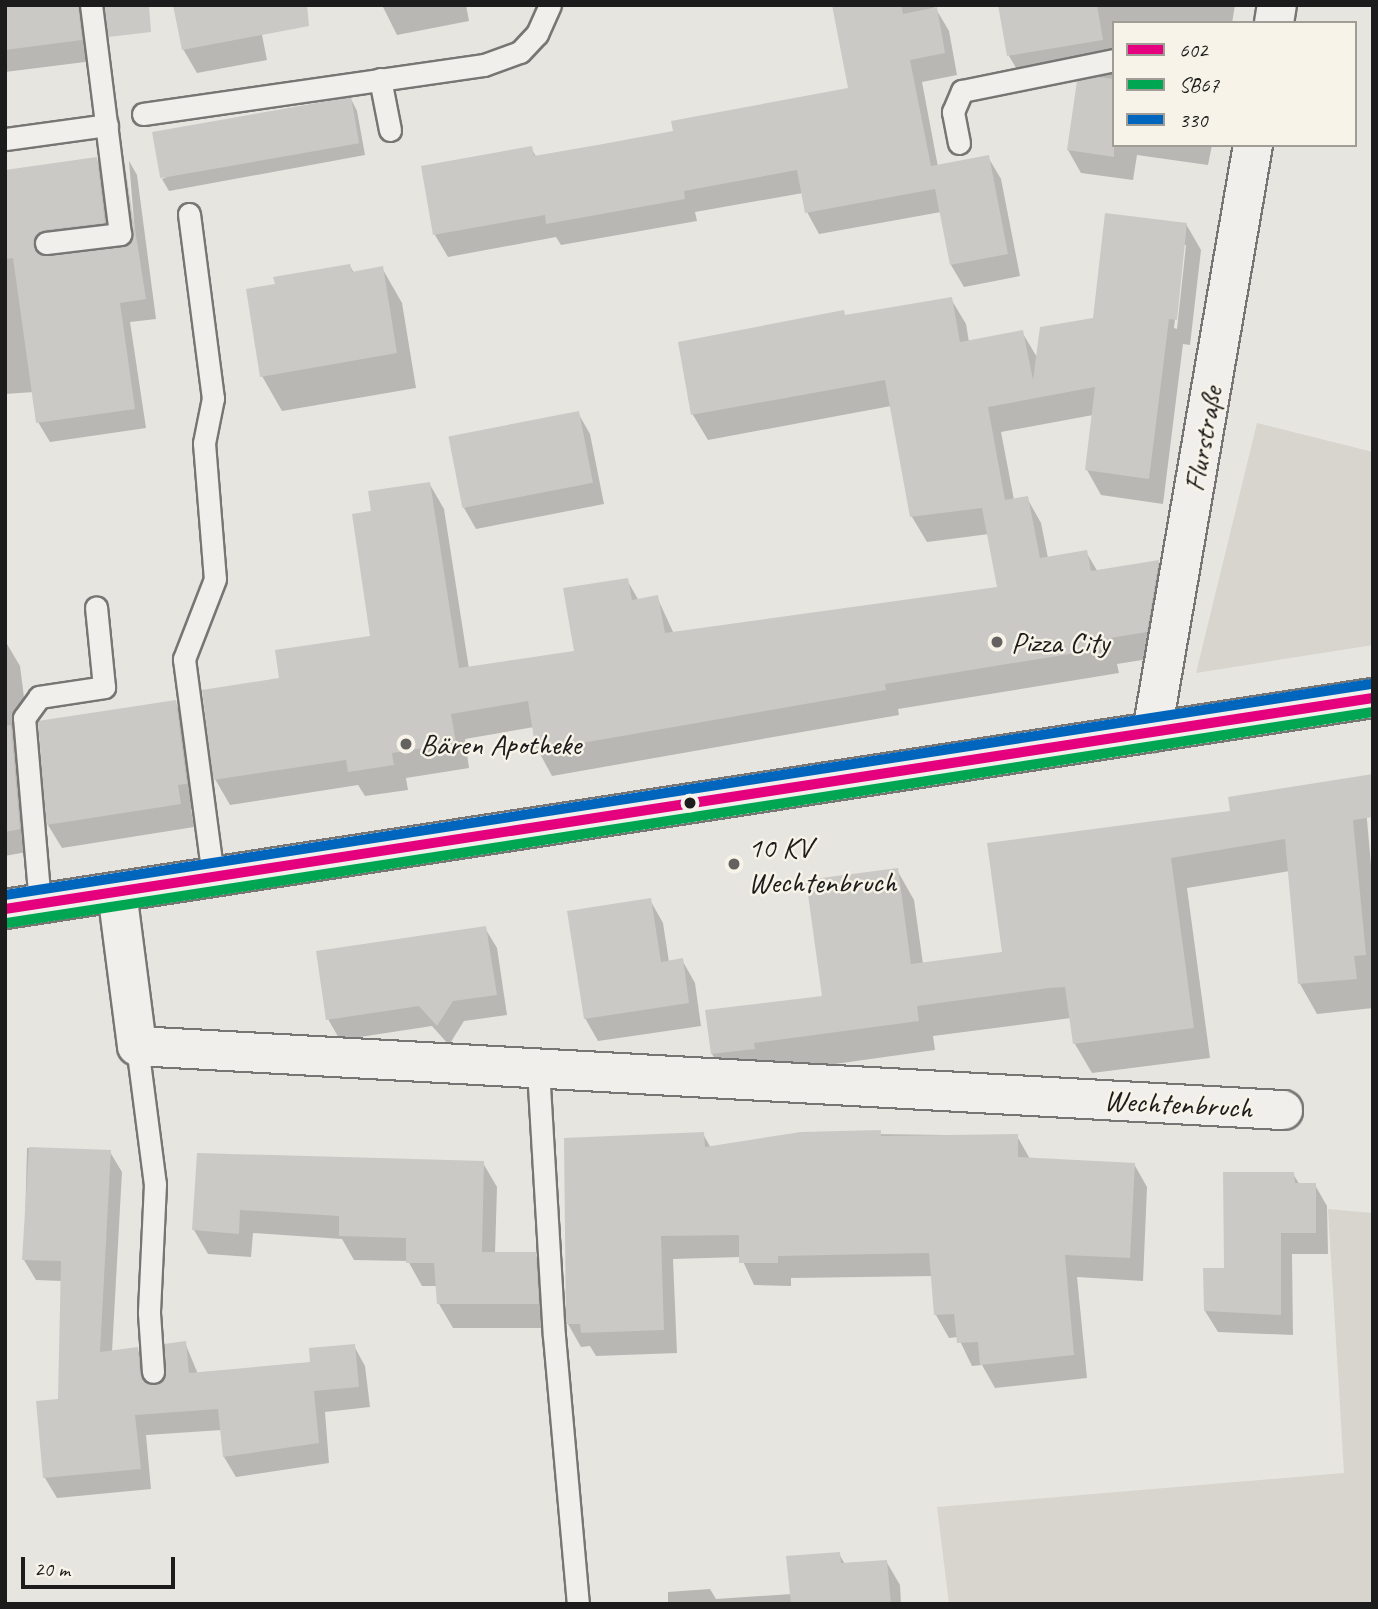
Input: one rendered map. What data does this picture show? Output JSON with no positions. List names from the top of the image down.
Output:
{
  "streets": {
    "street": ["Flurstraße", "Wechtenbruch"]
  },
  "places": ["Pizza City", "Bären Apotheke", "10 KV Wechtenbruch"],
  "lines": ["transit line 330", "transit line 602", "transit line SB67"],
  "legend": ["602", "SB67", "330"],
  "scale_bar": "20 m"
}
